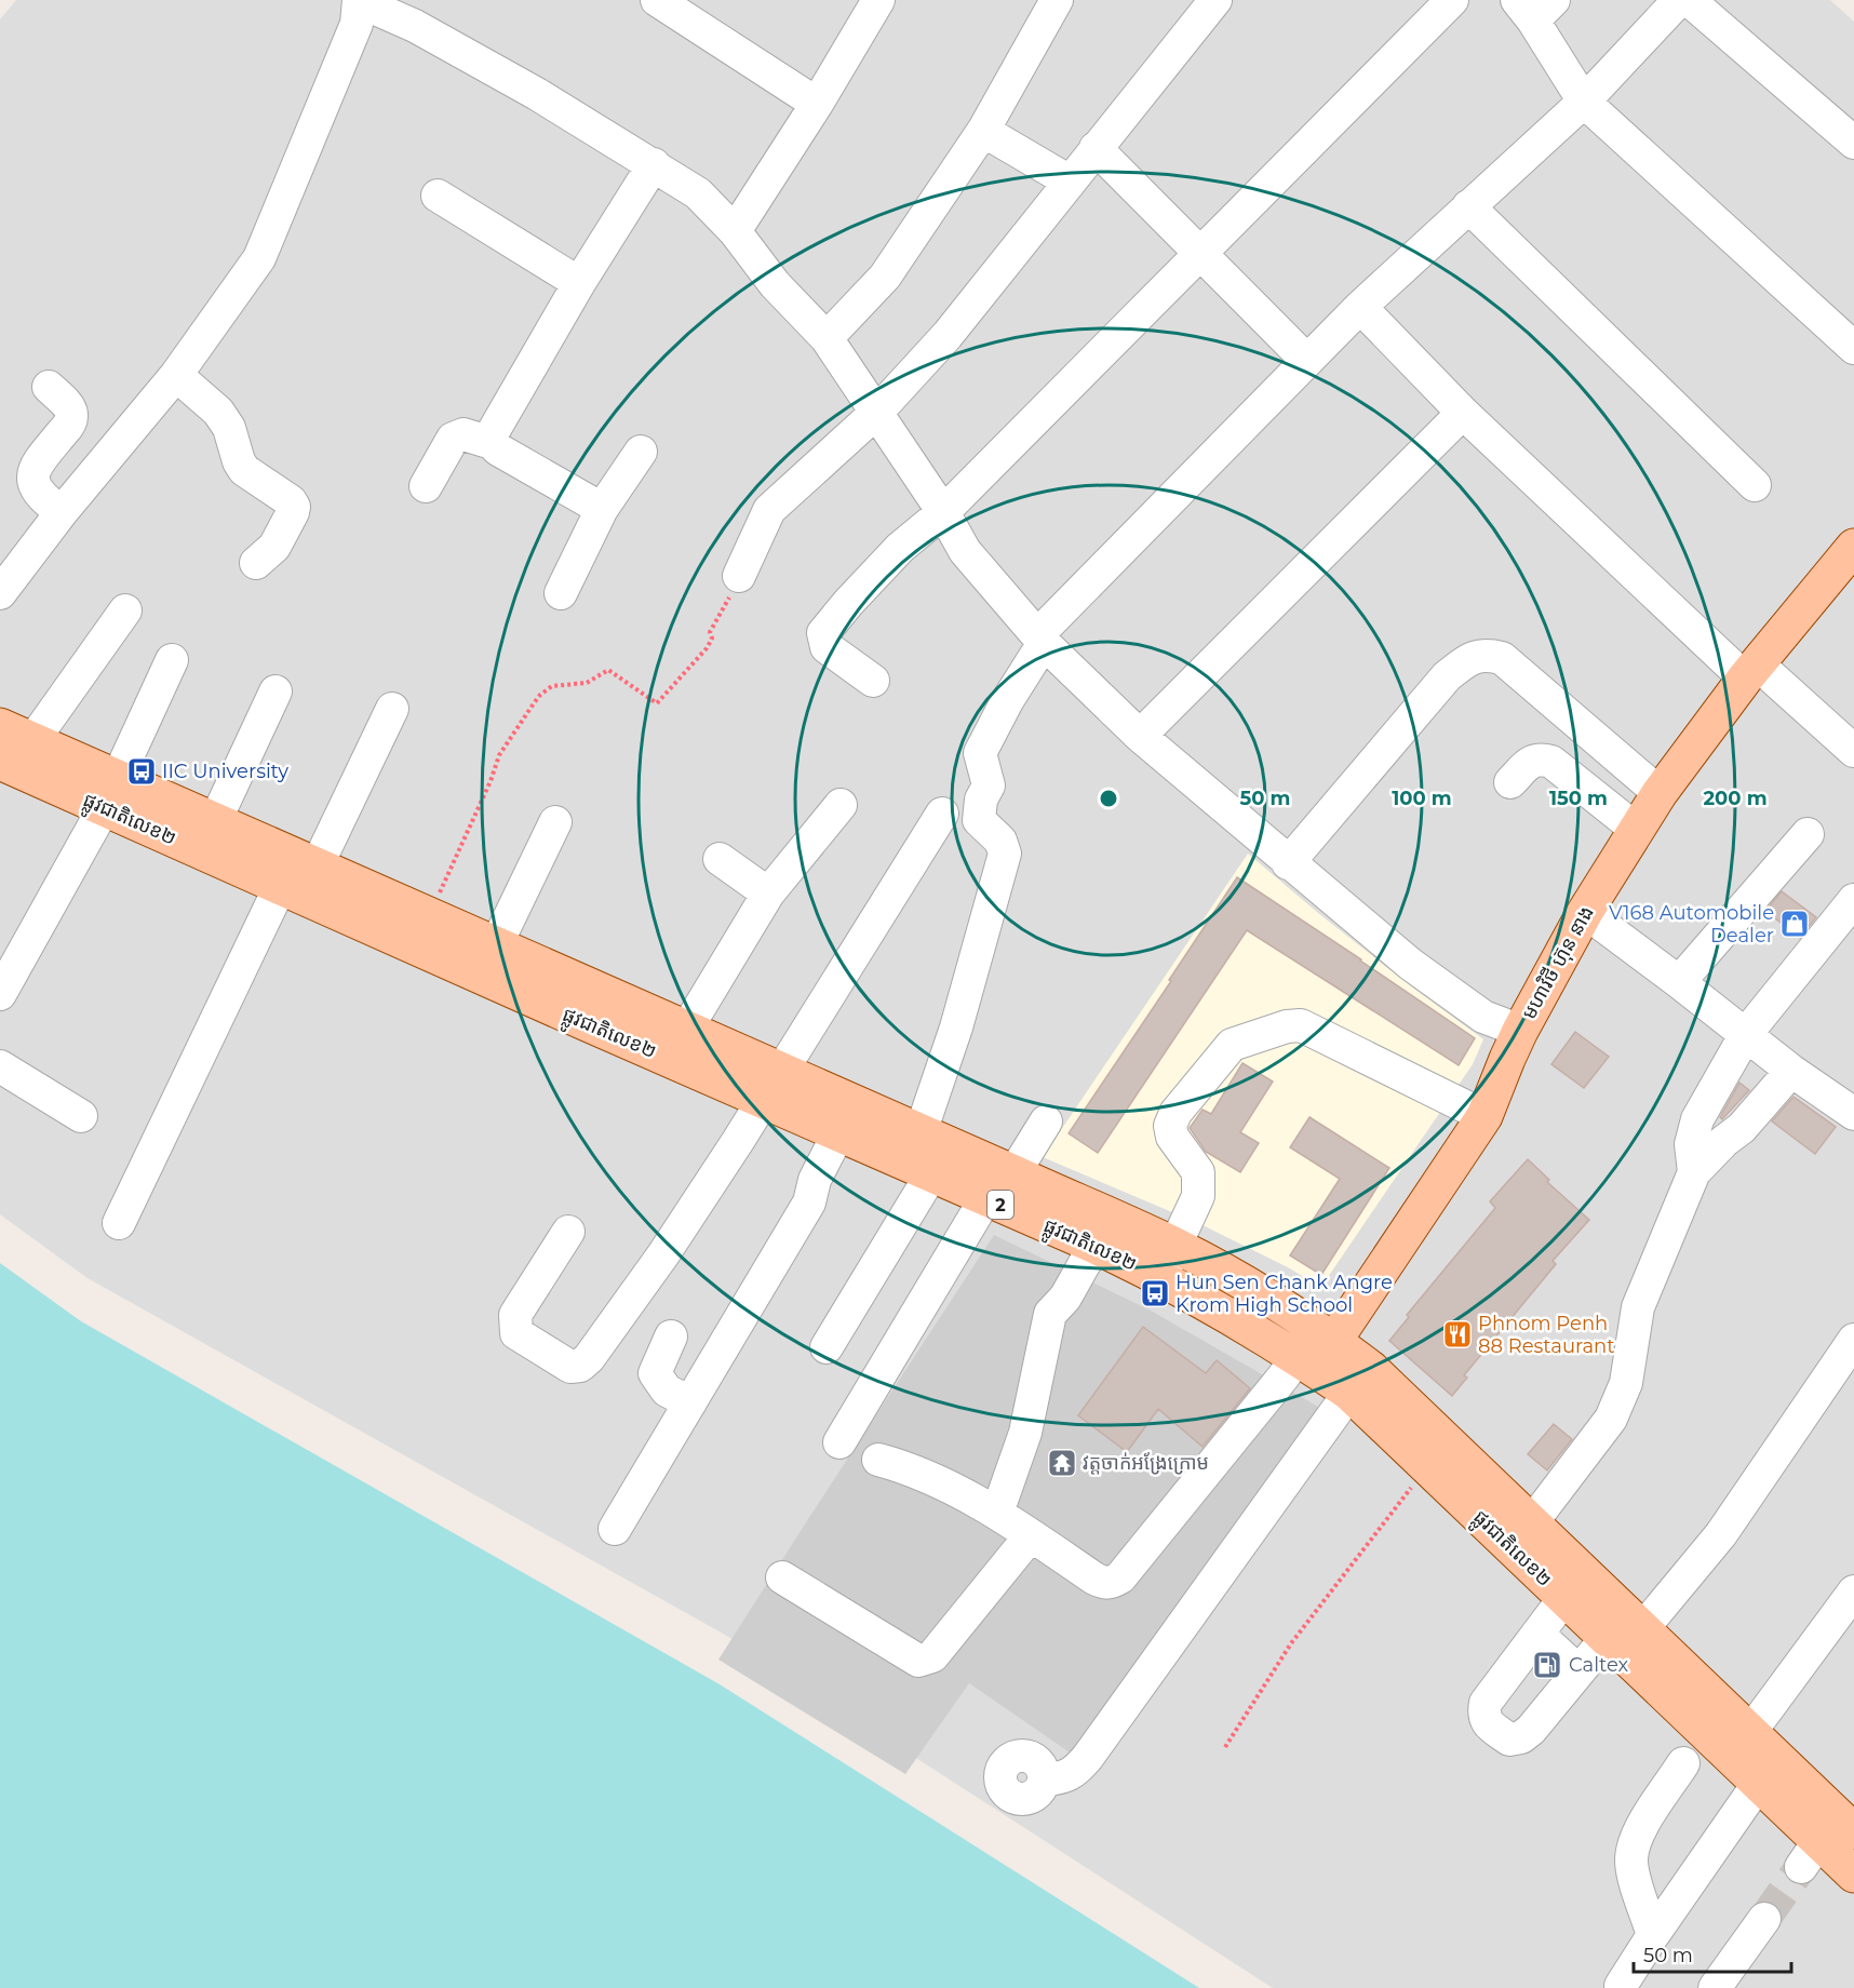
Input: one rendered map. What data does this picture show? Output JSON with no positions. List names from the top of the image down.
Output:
{
  "streets": {
    "main road": ["ផ្លូវជាតិលេខ២", "មហាវិថី ហ៊ុន នាង", "2"]
  },
  "crossings": [
    ["ផ្លូវជាតិលេខ២", "មហាវិថី ហ៊ុន នាង"]
  ],
  "places": {
    "bus stop": ["IIC University", "Hun Sen Chank Angre Krom High School"],
    "shop": ["V168 Automobile Dealer"],
    "restaurant": ["Phnom Penh 88 Restaurant"],
    "temple": ["វត្តចាក់អង្រែក្រោម"],
    "fuel station": ["Caltex"]
  },
  "scale_bar": "50 m",
  "rings": [
    "50 m",
    "100 m",
    "150 m",
    "200 m"
  ]
}
